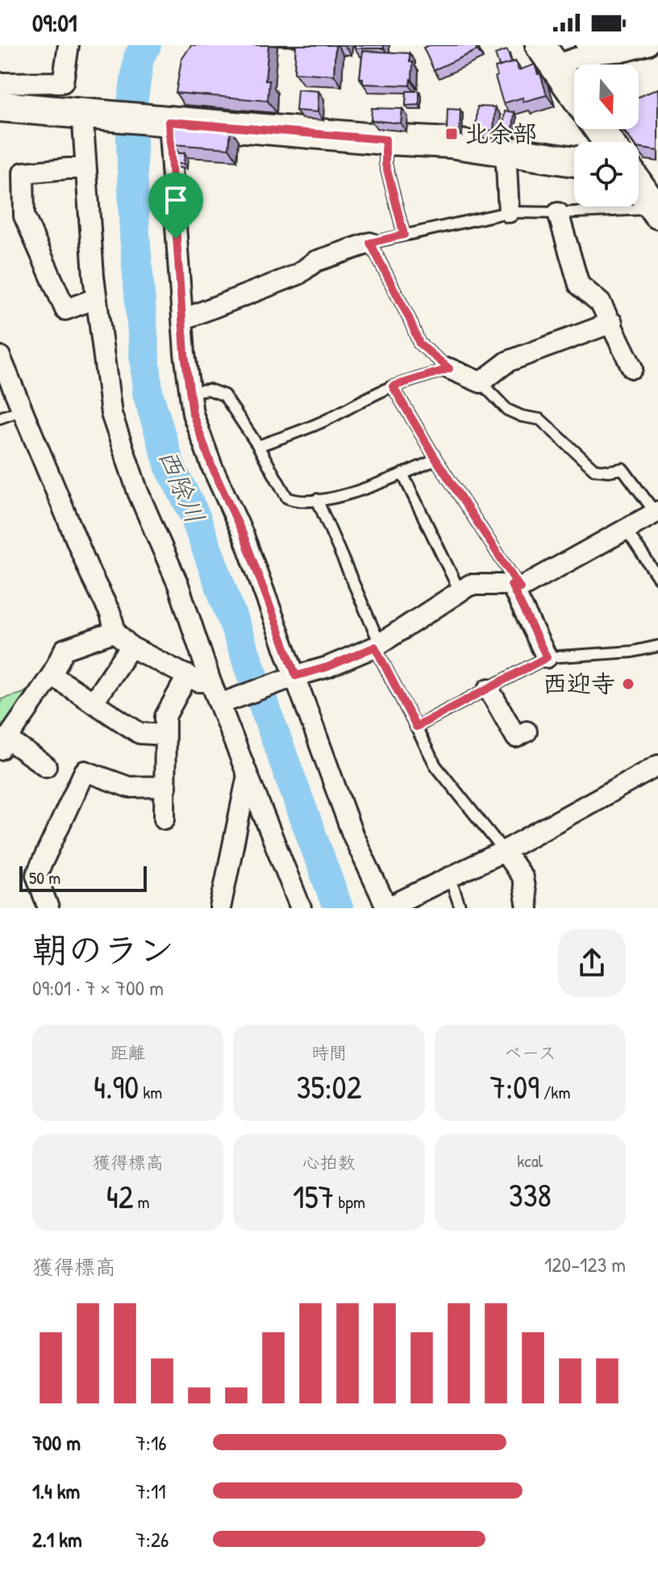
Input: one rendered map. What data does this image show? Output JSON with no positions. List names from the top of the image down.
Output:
{
  "water": ["西除川"],
  "places": {
    "transit": ["北余部"],
    "other": ["西迎寺"]
  },
  "scale_bar": "50 m",
  "north": "bottom",
  "page": {
    "status": "09:01",
    "scale": "50 m",
    "heading": ["朝のラン", "09:01 · 7 × 700 m"],
    "stats": [
      ["距離", "4.90 km"],
      ["時間", "35:02"],
      ["ペース", "7:09 /km"],
      ["獲得標高", "42 m"],
      ["心拍数", "157 bpm"],
      ["kcal", "338"]
    ],
    "chart": ["獲得標高", "120–123 m"],
    "list": [
      {
        "name": "700 m",
        "note": "7:16"
      },
      {
        "name": "1.4 km",
        "note": "7:11"
      },
      {
        "name": "2.1 km",
        "note": "7:26"
      }
    ]
  }
}
